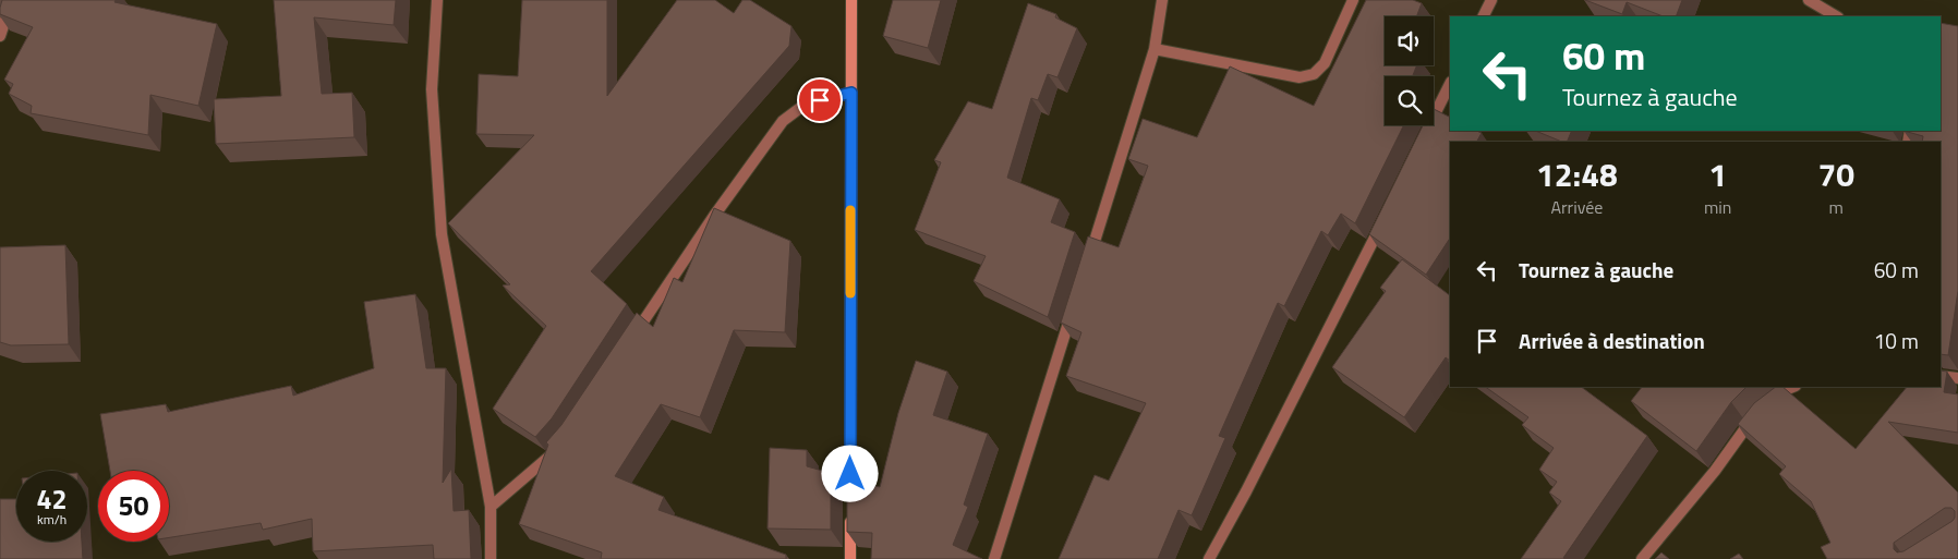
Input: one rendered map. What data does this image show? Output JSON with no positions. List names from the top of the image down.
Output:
{
  "page": {
    "turn": ["60 m", "Tournez à gauche"],
    "eta": [
      "12:48",
      "Arrivée",
      "1",
      "min",
      "70",
      "m"
    ],
    "list": [
      {
        "name": "Tournez à gauche",
        "value": "60 m"
      },
      {
        "name": "Arrivée à destination",
        "value": "10 m"
      }
    ],
    "speed": "42 km/h",
    "limit": "50"
  }
}
